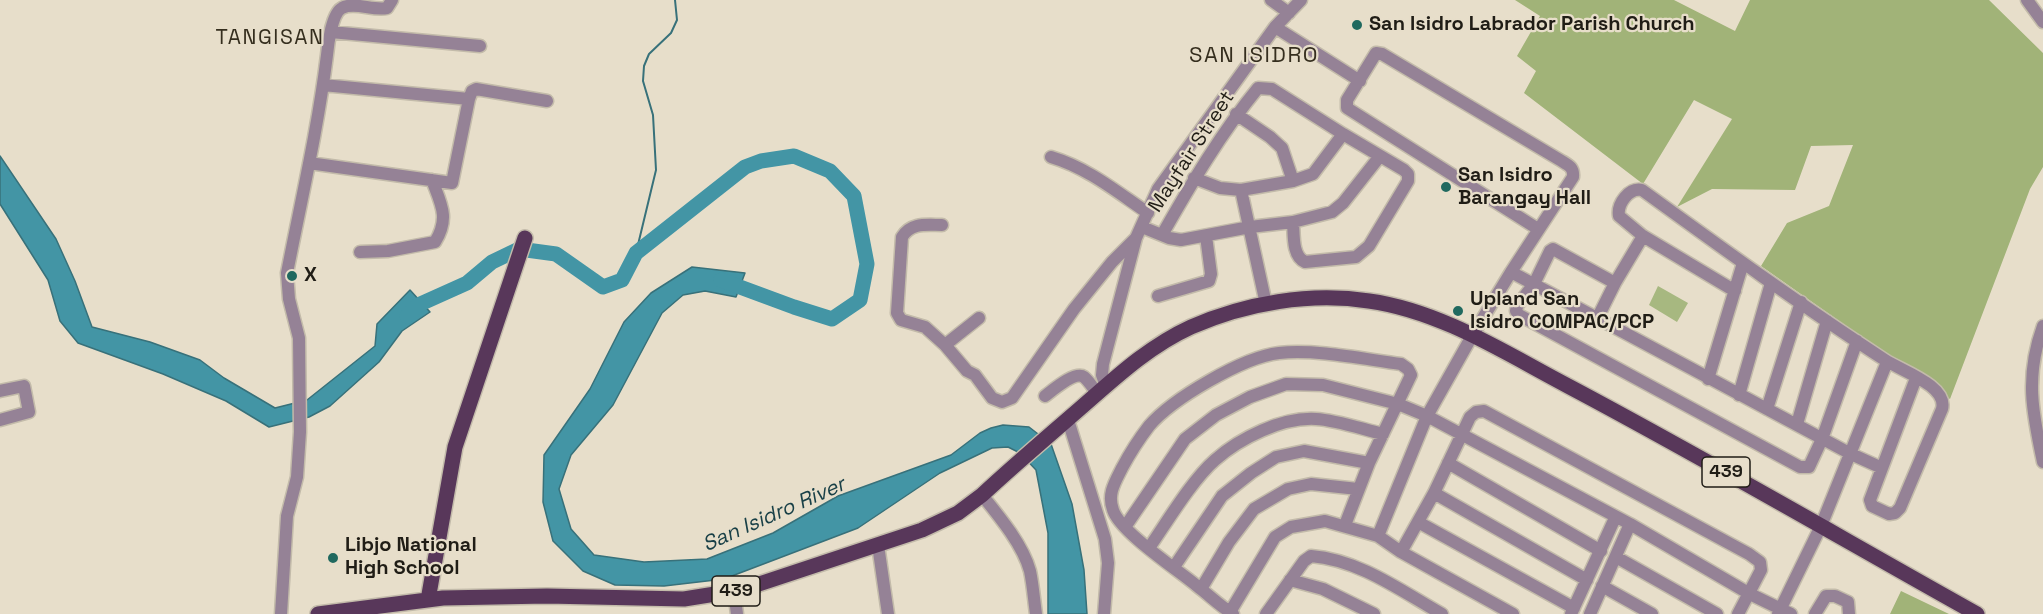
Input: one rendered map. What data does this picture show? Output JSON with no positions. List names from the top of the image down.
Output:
{
  "streets": {
    "main road": ["439"],
    "street": ["Mayfair Street"]
  },
  "districts": ["TANGISAN", "SAN ISIDRO"],
  "water": ["San Isidro River"],
  "places": [
    "San Isidro Labrador Parish Church",
    "San Isidro Barangay Hall",
    "X",
    "Upland San Isidro COMPAC/PCP",
    "Libjo National High School"
  ]
}
